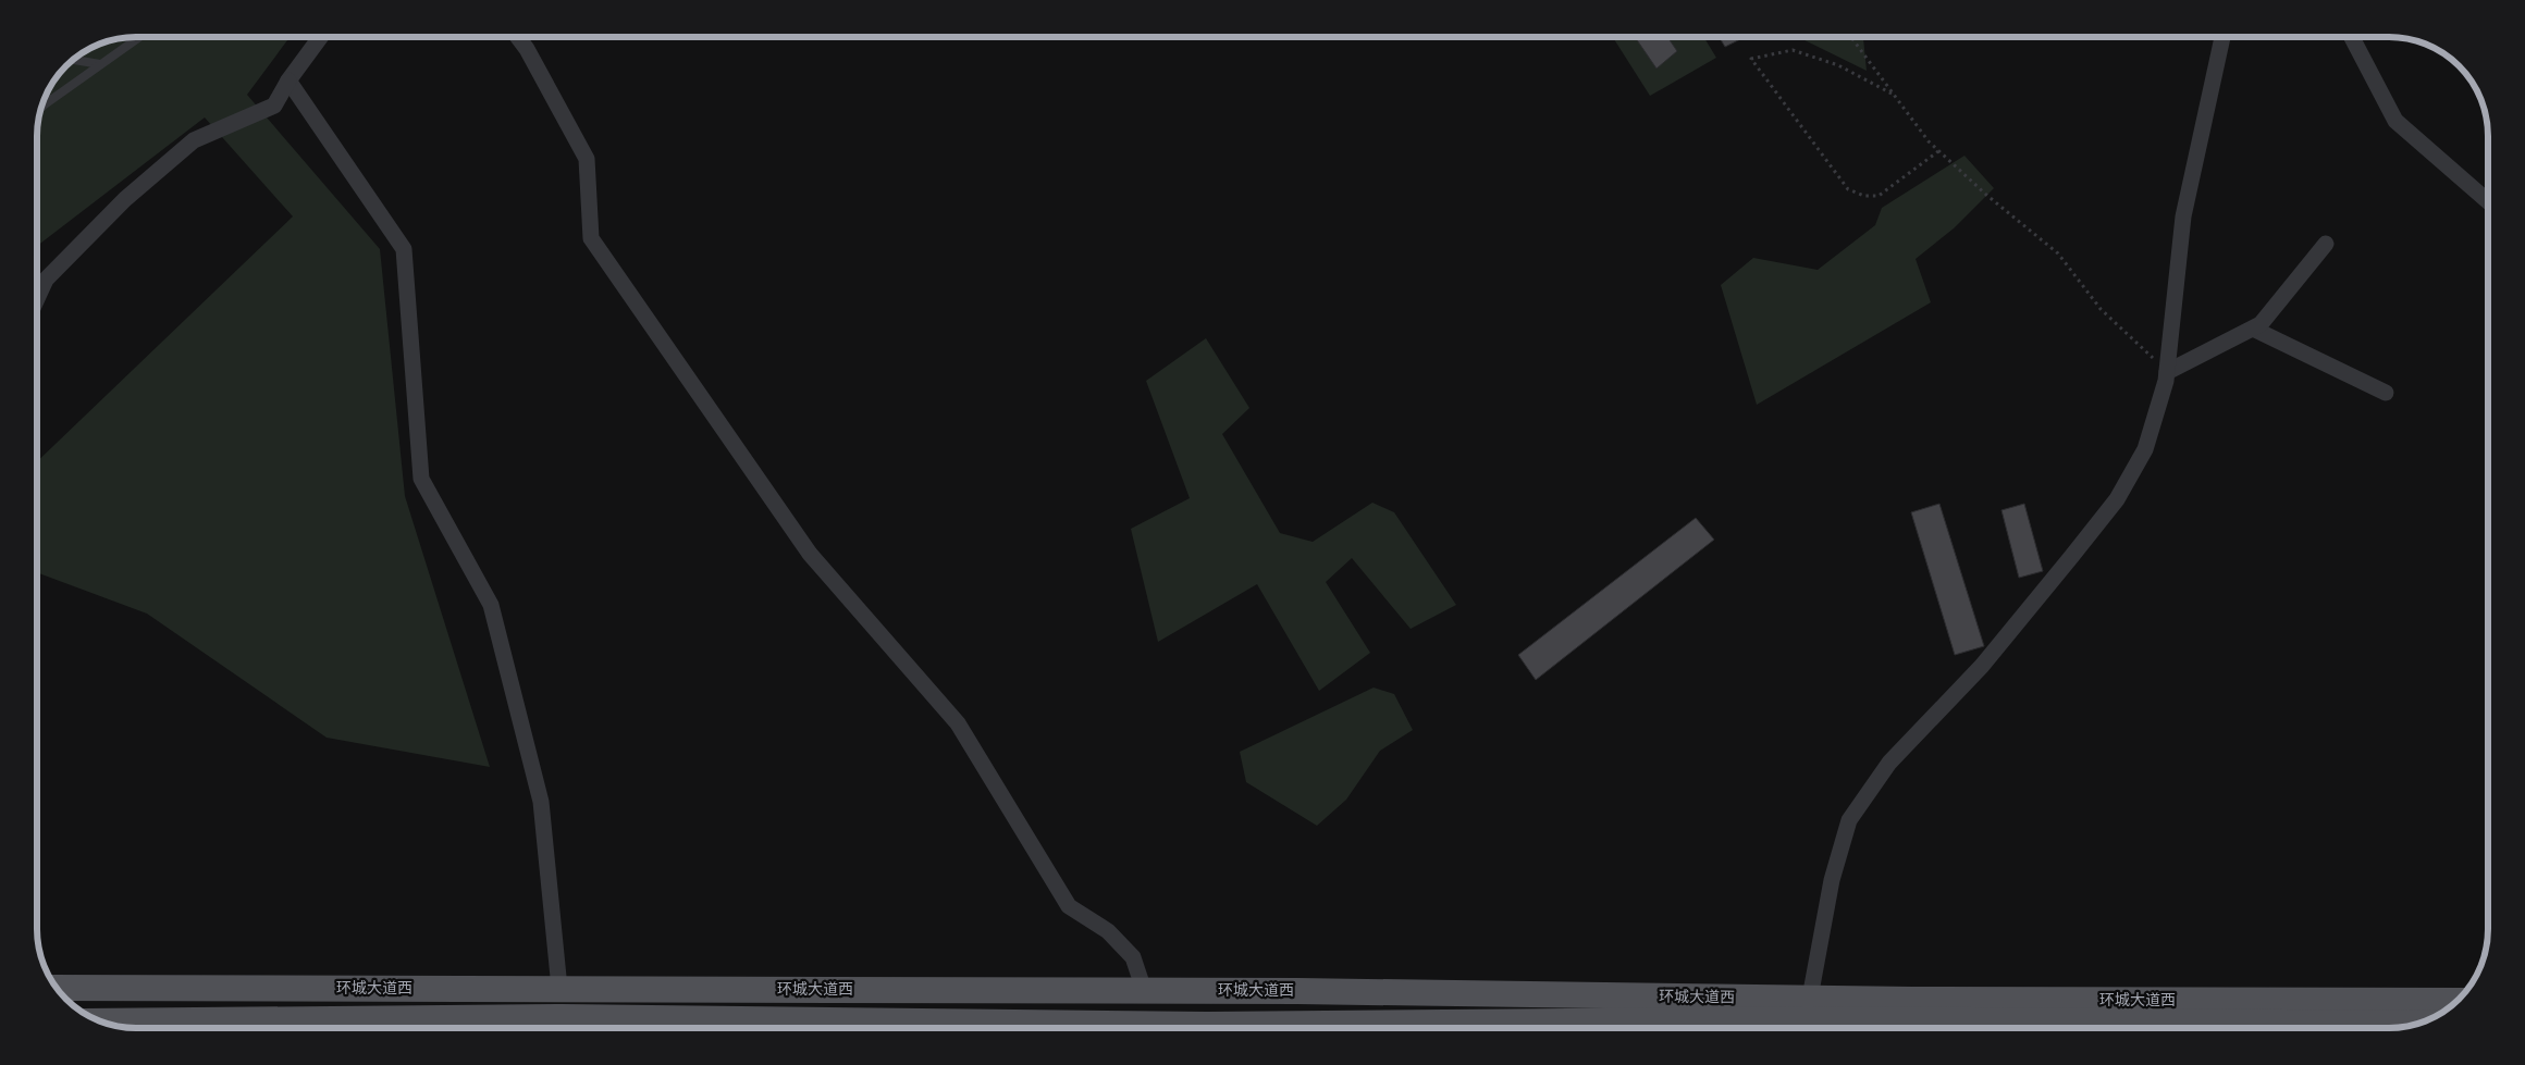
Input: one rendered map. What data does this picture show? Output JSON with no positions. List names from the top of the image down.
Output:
{
  "streets": {
    "main road": ["环城大道西"]
  }
}
